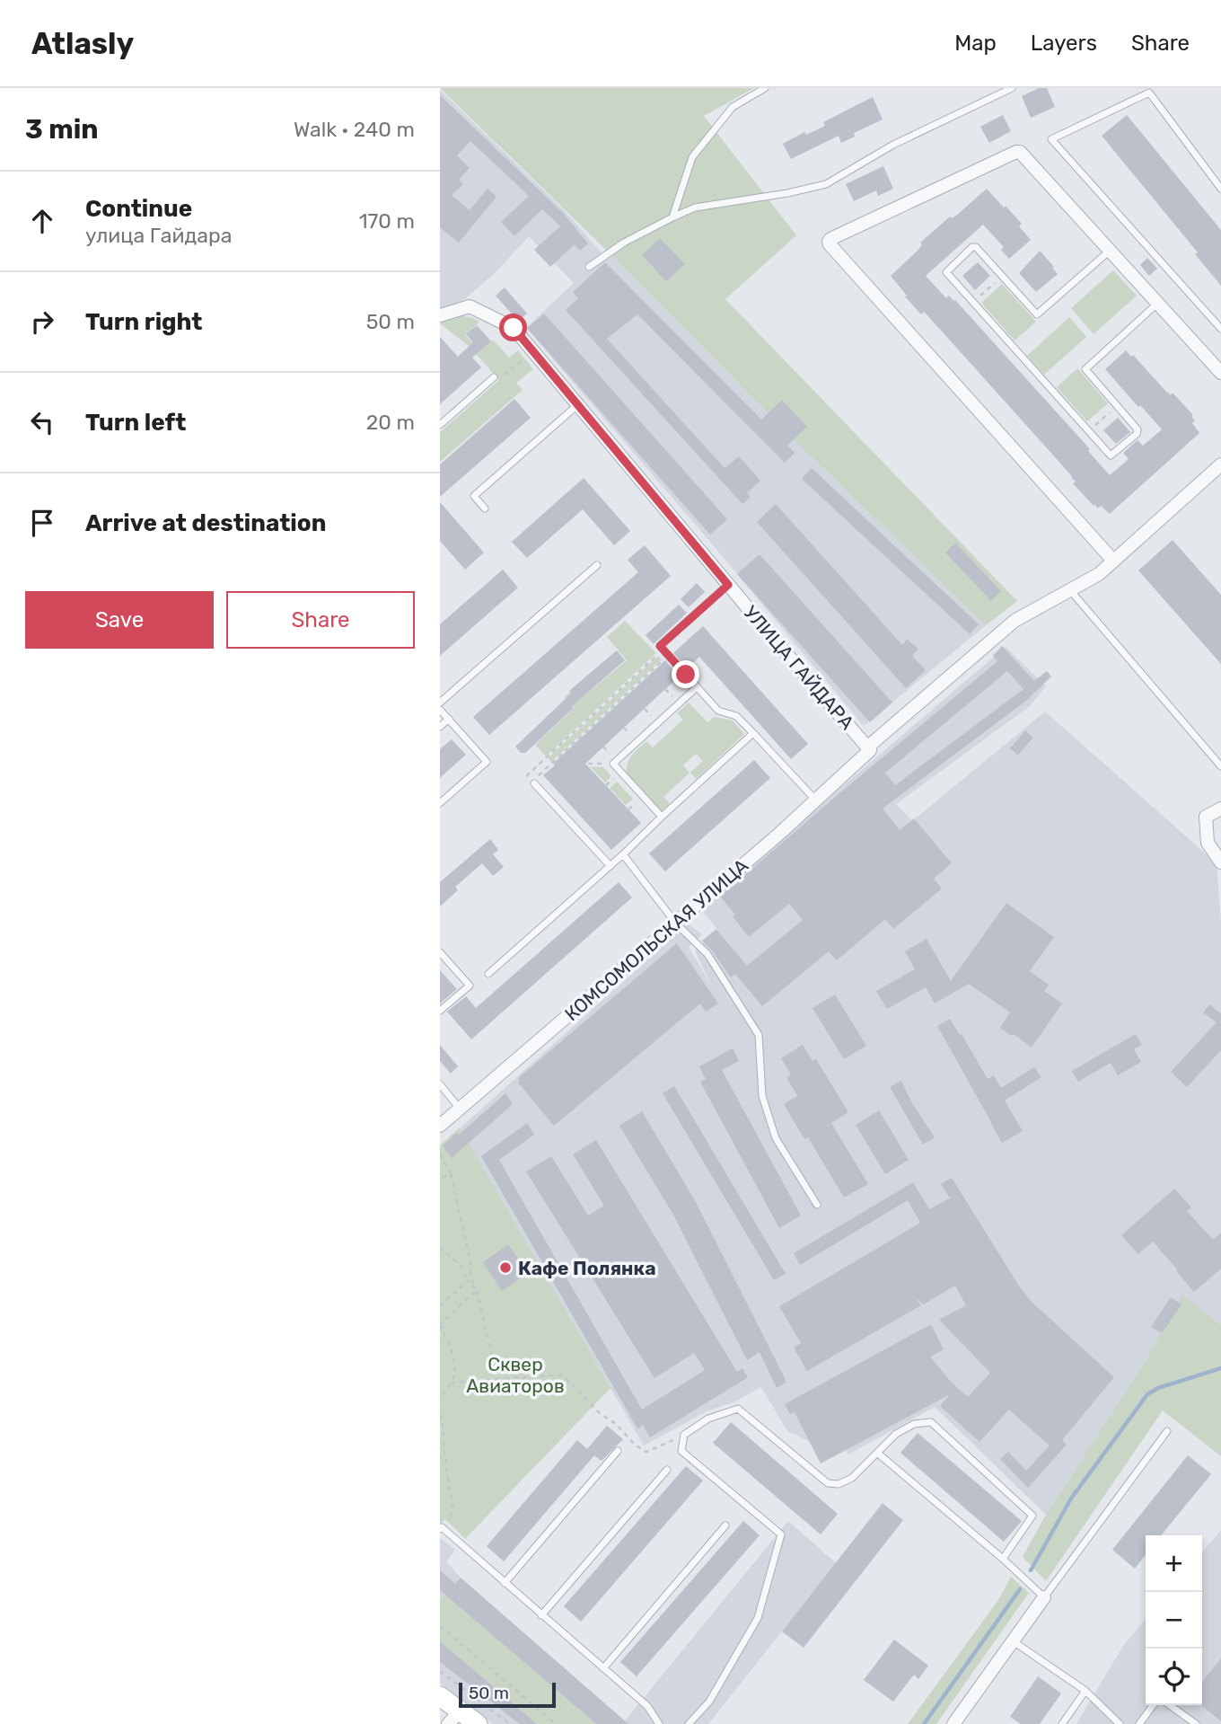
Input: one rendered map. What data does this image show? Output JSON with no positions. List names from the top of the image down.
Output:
{
  "streets": {
    "street": ["УЛИЦА ГАЙДАРА", "КОМСОМОЛЬСКАЯ УЛИЦА"]
  },
  "crossings": [
    ["УЛИЦА ГАЙДАРА", "КОМСОМОЛЬСКАЯ УЛИЦА"]
  ],
  "parks": ["Сквер Авиаторов"],
  "places": ["Кафе Полянка"],
  "scale_bar": "50 m",
  "page": {
    "header": "Atlasly",
    "nav": ["Map", "Layers", "Share"],
    "heading": ["3 min", "Walk · 240 m"],
    "list": [
      ["Continue", "улица Гайдара", "170 m"],
      ["Turn right", "50 m"],
      ["Turn left", "20 m"],
      "Arrive at destination"
    ],
    "buttons": ["Save", "Share"],
    "map_buttons": ["+", "−"],
    "scale": "50 m"
  }
}
